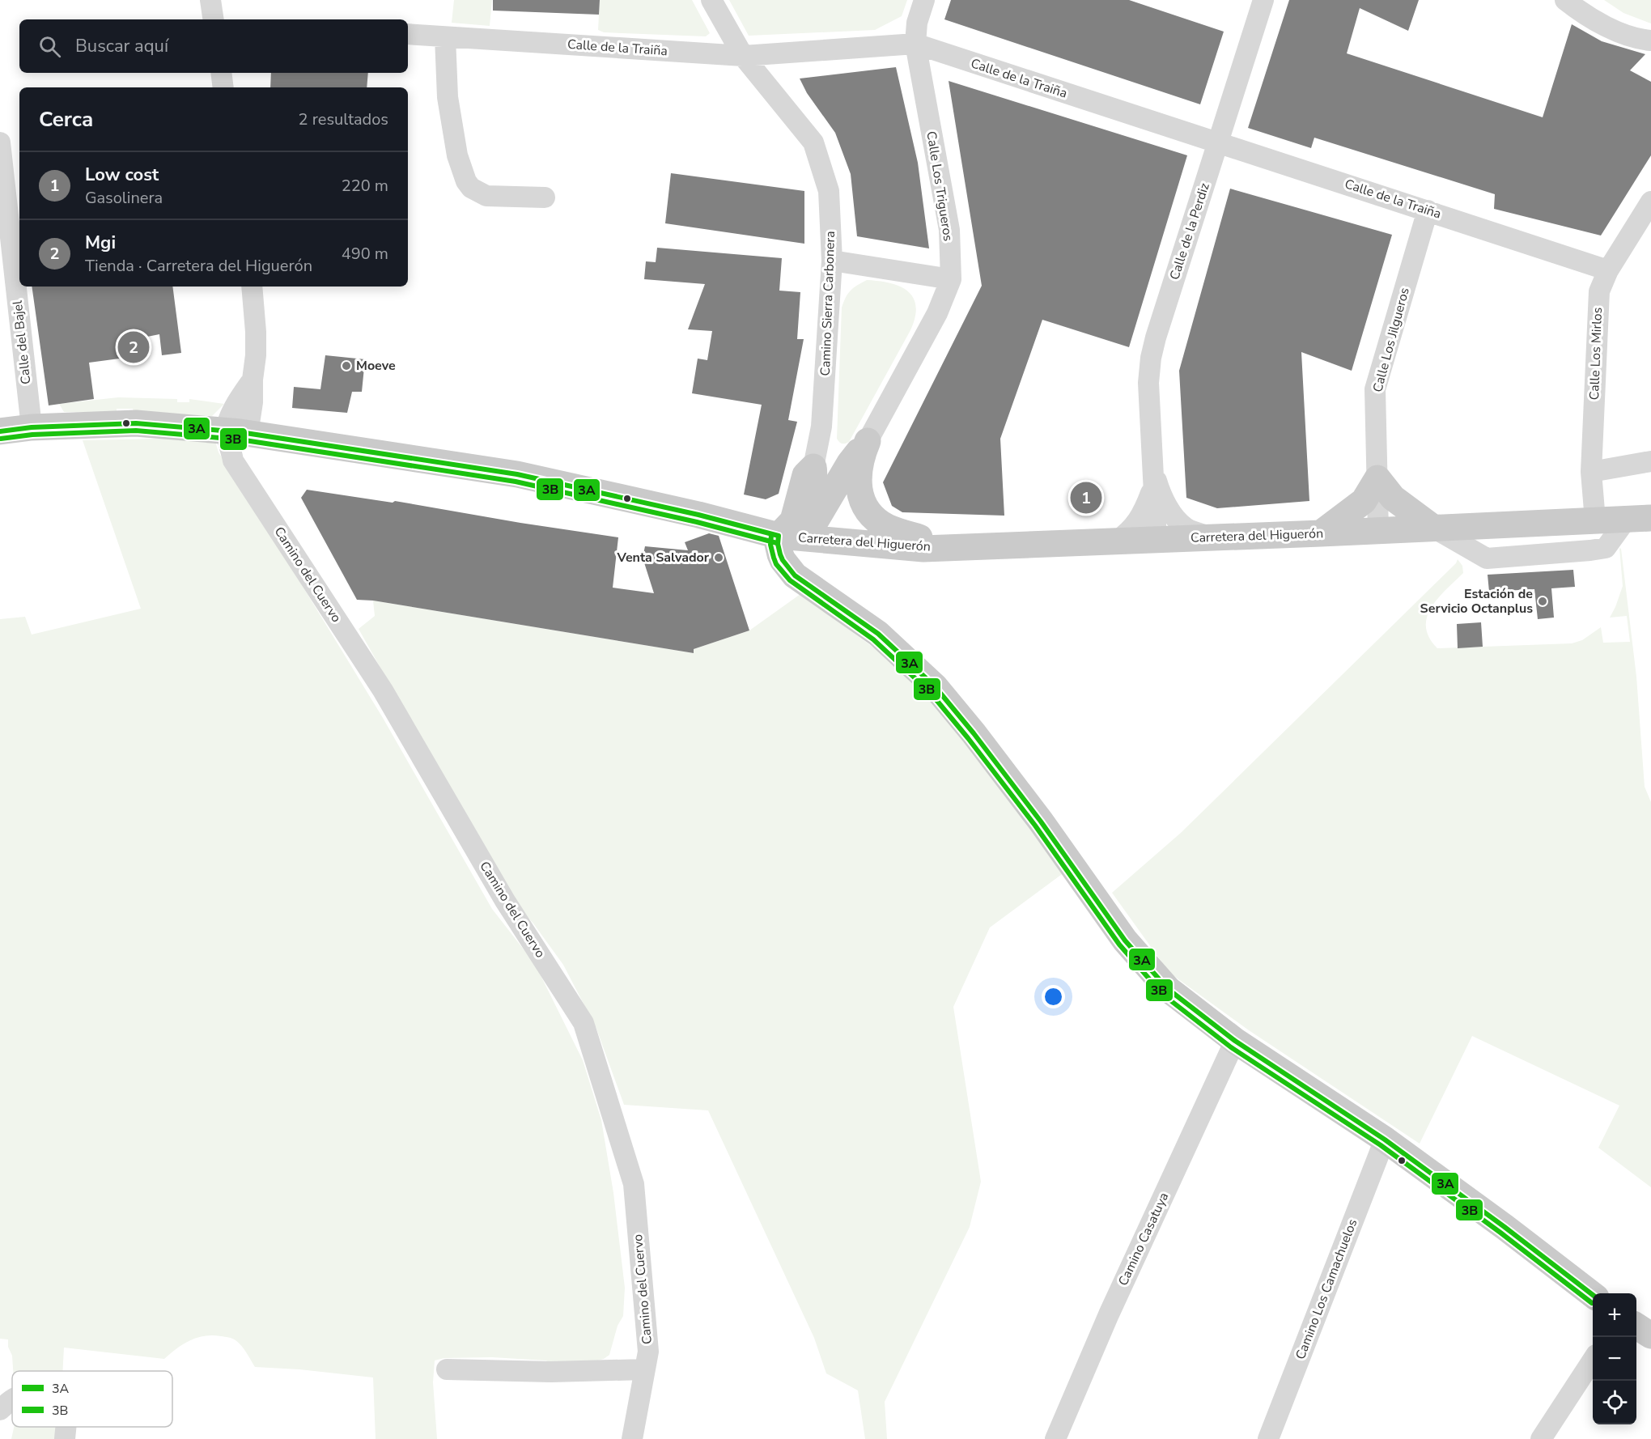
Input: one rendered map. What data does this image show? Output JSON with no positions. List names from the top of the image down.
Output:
{
  "streets": {
    "main road": ["Carretera del Higuerón"],
    "street": [
      "Calle de la Traiña",
      "Calle Los Trigueros",
      "Calle de la Perdiz",
      "Camino Sierra Carbonera",
      "Calle Los Jilgueros",
      "Calle del Bajel",
      "Calle Los Mirlos",
      "Camino del Cuervo",
      "Camino Casatuya",
      "Camino Los Camachuelos"
    ]
  },
  "crossings": [
    ["Calle de la Traiña", "Calle Los Trigueros"],
    ["Calle de la Traiña", "Calle de la Perdiz"],
    ["Calle de la Traiña", "Camino Sierra Carbonera"],
    ["Calle de la Traiña", "Calle Los Jilgueros"],
    ["Calle de la Traiña", "Calle Los Mirlos"],
    ["Calle de la Perdiz", "Carretera del Higuerón"],
    ["Calle Los Jilgueros", "Carretera del Higuerón"],
    ["Calle del Bajel", "Carretera del Higuerón"],
    ["Calle Los Mirlos", "Carretera del Higuerón"],
    ["Carretera del Higuerón", "Camino del Cuervo"]
  ],
  "places": ["Moeve", "Venta Salvador", "Estación de Servicio Octanplus"],
  "lines": ["transit line 3A", "transit line 3B"],
  "legend": ["3A", "3B"],
  "page": {
    "search": "Buscar aquí",
    "heading": ["Cerca", "2 resultados"],
    "list": [
      {
        "mark": "1",
        "name": "Low cost",
        "note": "Gasolinera",
        "value": "220 m"
      },
      {
        "mark": "2",
        "name": "Mgi",
        "note": "Tienda · Carretera del Higuerón",
        "value": "490 m"
      }
    ],
    "pins": ["2", "1"],
    "map_buttons": ["+", "−"]
  }
}
